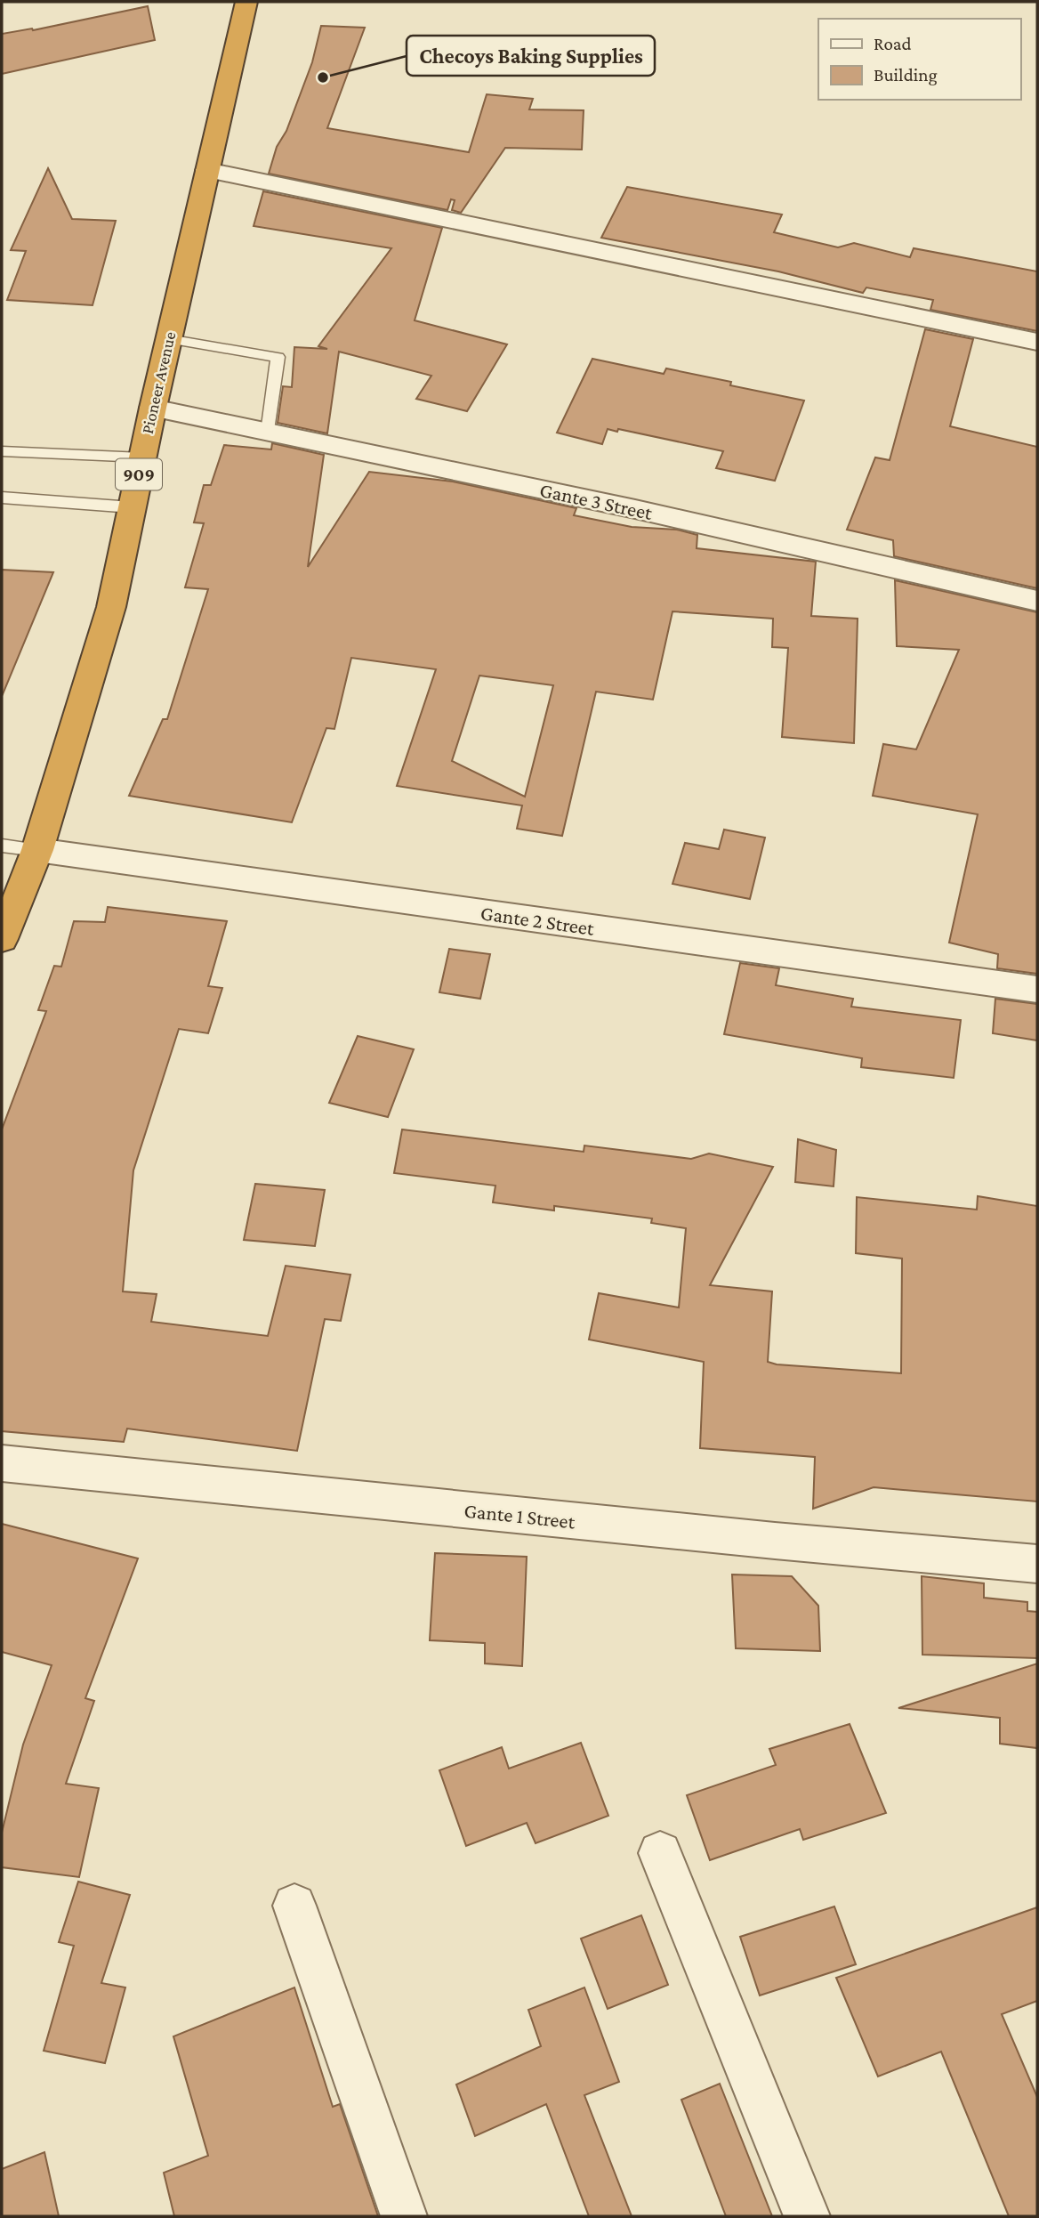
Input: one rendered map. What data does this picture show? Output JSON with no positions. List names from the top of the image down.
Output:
{
  "streets": {
    "highway": ["Pioneer Avenue", "909"],
    "street": ["Gante 3 Street", "Gante 2 Street", "Gante 1 Street"]
  },
  "crossings": [
    ["Pioneer Avenue", "Gante 3 Street"],
    ["Pioneer Avenue", "Gante 2 Street"]
  ],
  "places": ["Checoys Baking Supplies"],
  "legend": ["Road", "Building"]
}
